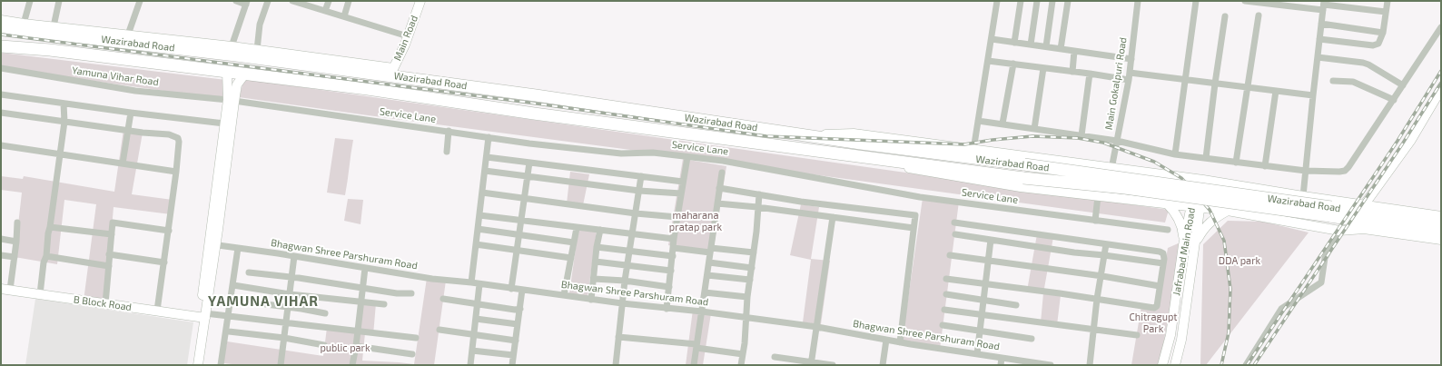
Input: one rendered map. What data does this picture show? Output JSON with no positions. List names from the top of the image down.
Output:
{
  "streets": {
    "highway": ["Wazirabad Road"],
    "main road": ["Main Road", "Jafrabad Main Road", "B Block Road"],
    "street": [
      "Yamuna Vihar Road",
      "Main Gokalpuri Road",
      "Service Lane",
      "Bhagwan Shree Parshuram Road"
    ]
  },
  "crossings": [
    ["Main Road", "Wazirabad Road"],
    ["Yamuna Vihar Road", "Service Lane"]
  ],
  "districts": ["YAMUNA VIHAR"],
  "parks": [
    "maharana pratap park",
    "DDA park",
    "Chitragupt Park",
    "public park"
  ]
}
